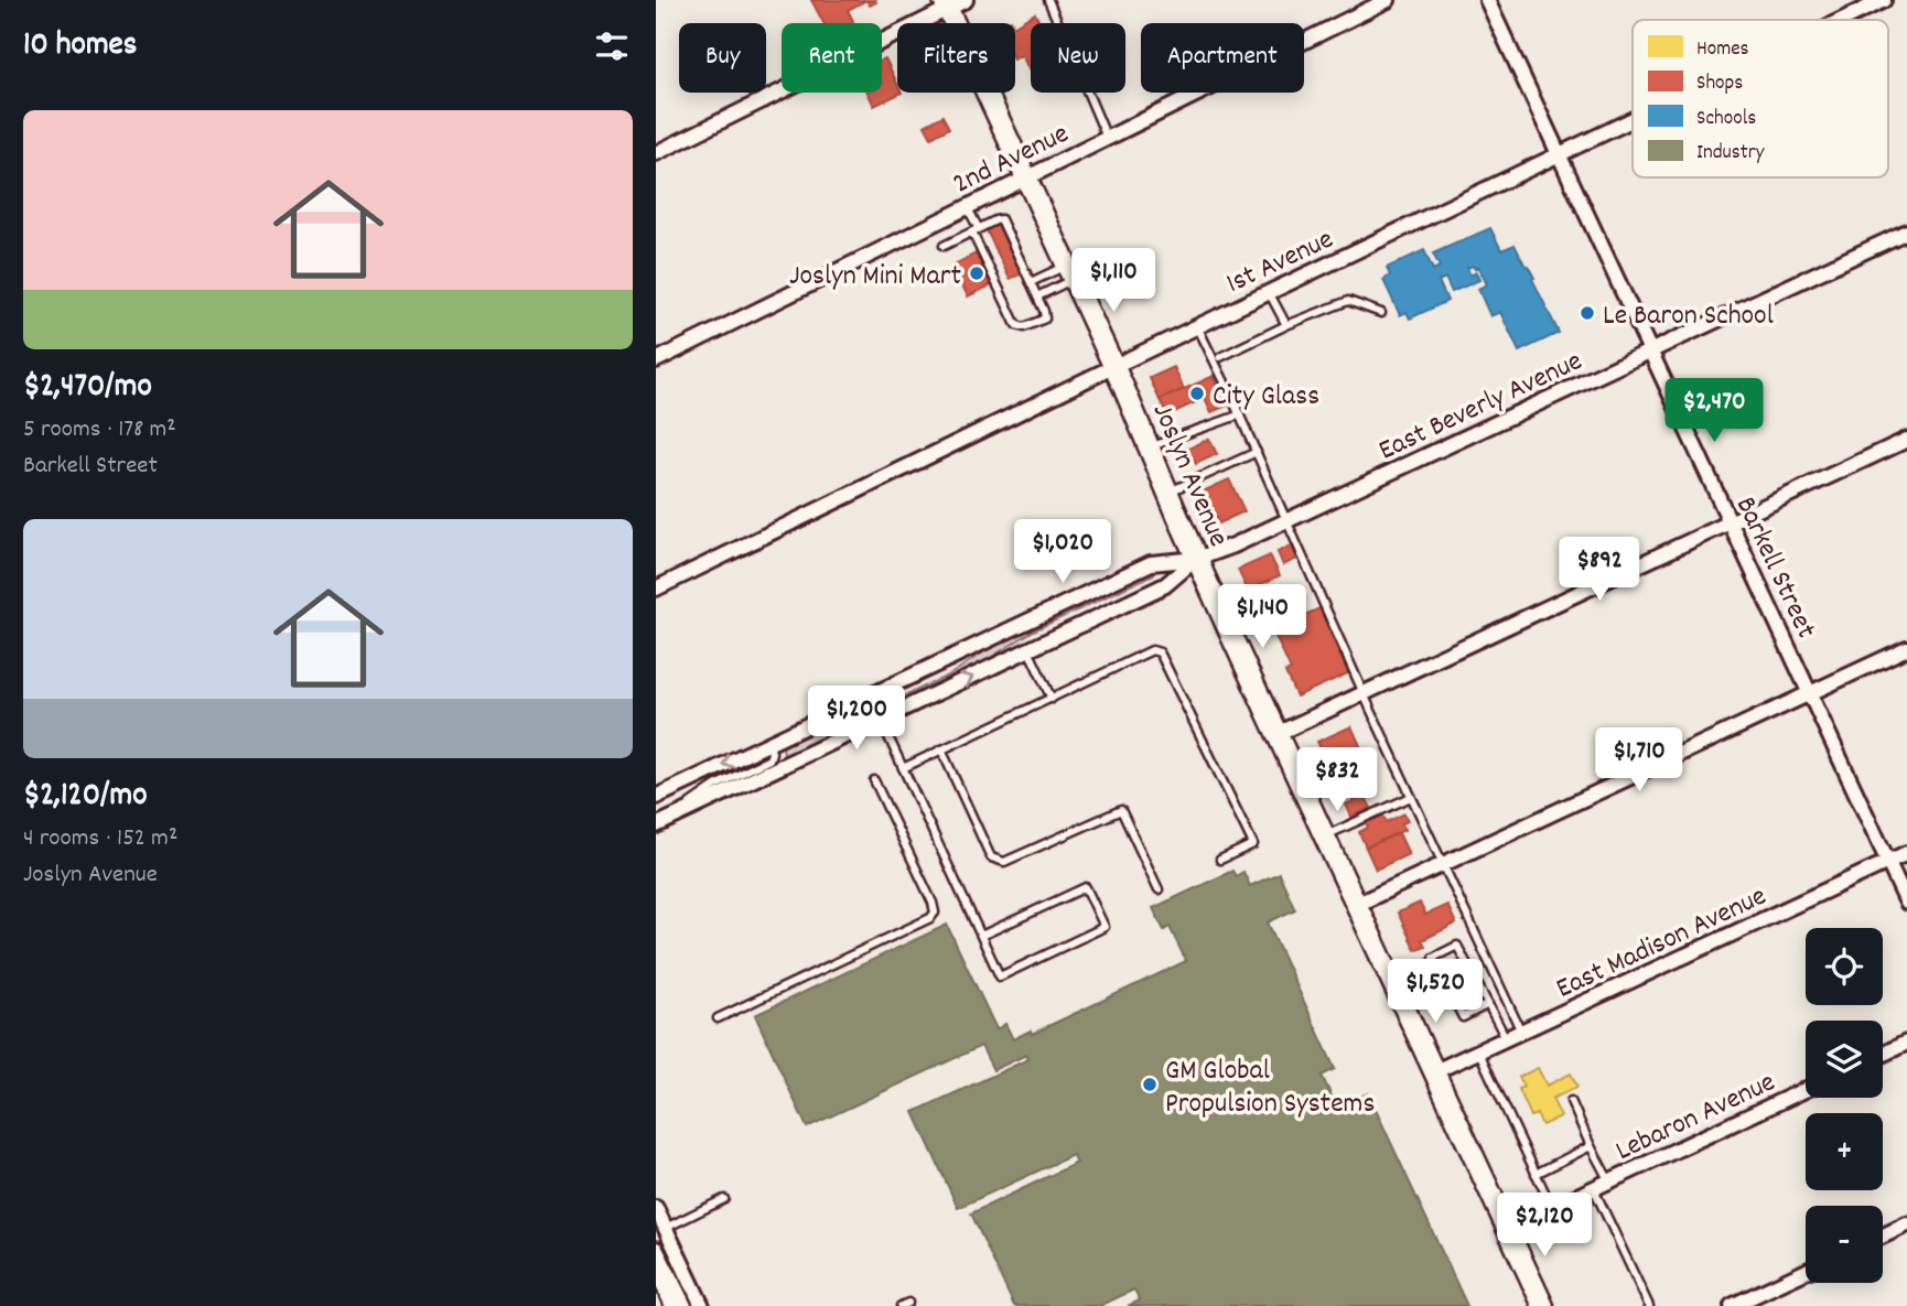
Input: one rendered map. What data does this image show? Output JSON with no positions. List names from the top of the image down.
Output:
{
  "streets": {
    "main road": ["Joslyn Avenue"],
    "street": [
      "2nd Avenue",
      "1st Avenue",
      "East Beverly Avenue",
      "Barkell Street",
      "East Madison Avenue",
      "Lebaron Avenue"
    ]
  },
  "crossings": [
    ["2nd Avenue", "Joslyn Avenue"],
    ["1st Avenue", "Joslyn Avenue"],
    ["1st Avenue", "Barkell Street"],
    ["East Beverly Avenue", "Joslyn Avenue"],
    ["East Beverly Avenue", "Barkell Street"],
    ["Joslyn Avenue", "East Madison Avenue"],
    ["Joslyn Avenue", "Lebaron Avenue"],
    ["Barkell Street", "East Madison Avenue"]
  ],
  "places": [
    "Joslyn Mini Mart",
    "Le Baron School",
    "City Glass",
    "GM Global Propulsion Systems"
  ],
  "legend": [
    "Homes",
    "Shops",
    "Schools",
    "Industry"
  ],
  "page": {
    "heading": "10 homes",
    "chip": [
      "Buy",
      "Rent",
      "Filters",
      "New",
      "Apartment"
    ],
    "list": [
      {
        "name": "$2,470/mo",
        "note": "5 rooms · 178 m² · Barkell Street"
      },
      {
        "name": "$2,120/mo",
        "note": "4 rooms · 152 m² · Joslyn Avenue"
      }
    ],
    "price": [
      "$1,110",
      "$2,470",
      "$1,020",
      "$892",
      "$1,140",
      "$1,200",
      "$1,710",
      "$832",
      "$1,520",
      "$2,120"
    ],
    "map_buttons": ["+", "−"]
  }
}
